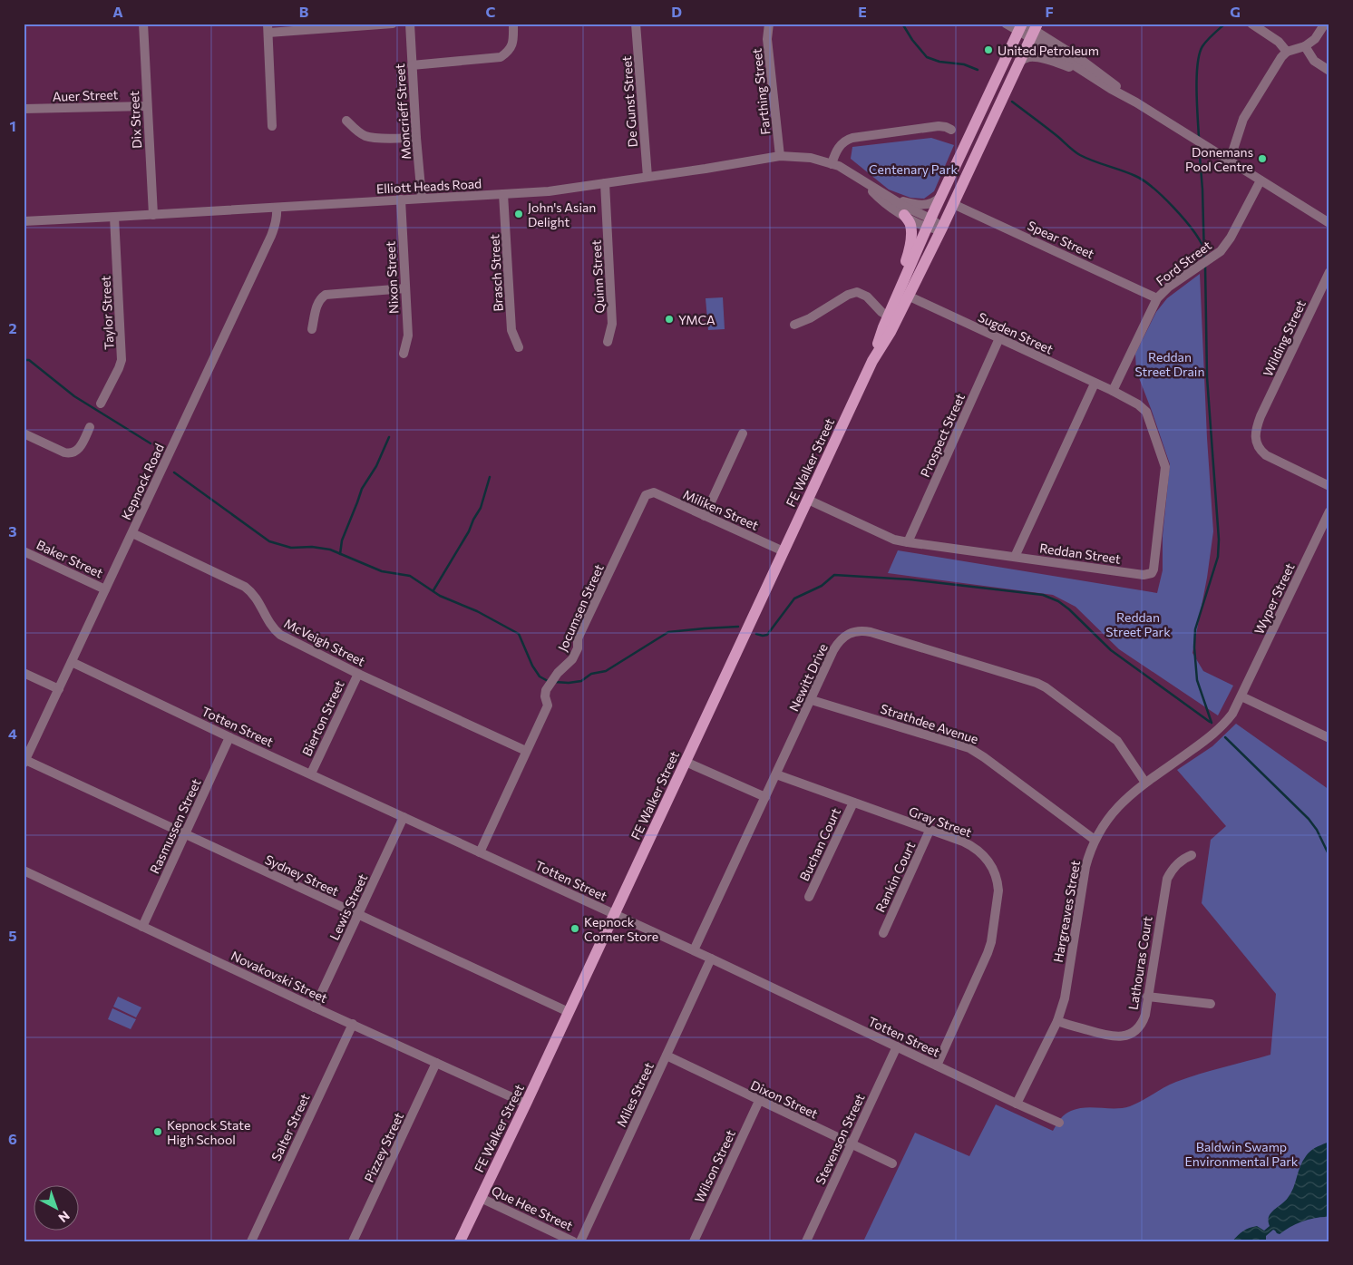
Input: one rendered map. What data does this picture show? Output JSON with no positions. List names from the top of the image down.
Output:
{
  "streets": {
    "main road": ["FE Walker Street"],
    "street": [
      "Farthing Street",
      "Auer Street",
      "De Gunst Street",
      "Moncrieff Street",
      "Dix Street",
      "Elliott Heads Road",
      "Spear Street",
      "Ford Street",
      "Brasch Street",
      "Quinn Street",
      "Nixon Street",
      "Taylor Street",
      "Sugden Street",
      "Wilding Street",
      "Prospect Street",
      "Kepnock Road",
      "Miliken Street",
      "Reddan Street",
      "Baker Street",
      "Wyper Street",
      "Jocumsen Street",
      "McVeigh Street",
      "Newitt Drive",
      "Bierton Street",
      "Strathdee Avenue",
      "Totten Street",
      "Gray Street",
      "Rasmussen Street",
      "Buchan Court",
      "Sydney Street",
      "Rankin Court",
      "Lewis Street",
      "Hargreaves Street",
      "Lathouras Court",
      "Novakovski Street",
      "Miles Street",
      "Dixon Street",
      "Salter Street",
      "Stevenson Street",
      "Pizzey Street",
      "Wilson Street",
      "Que Hee Street"
    ]
  },
  "crossings": [
    ["Farthing Street", "Elliott Heads Road"],
    ["Auer Street", "Dix Street"],
    ["De Gunst Street", "Elliott Heads Road"],
    ["Moncrieff Street", "Elliott Heads Road"],
    ["Dix Street", "Elliott Heads Road"],
    ["Elliott Heads Road", "Brasch Street"],
    ["Elliott Heads Road", "Quinn Street"],
    ["Elliott Heads Road", "Nixon Street"],
    ["Elliott Heads Road", "Taylor Street"],
    ["Elliott Heads Road", "FE Walker Street"],
    ["Elliott Heads Road", "Kepnock Road"],
    ["Spear Street", "Ford Street"],
    ["Spear Street", "FE Walker Street"],
    ["Ford Street", "Sugden Street"],
    ["Ford Street", "Reddan Street"],
    ["Sugden Street", "Prospect Street"],
    ["Sugden Street", "FE Walker Street"],
    ["Sugden Street", "Reddan Street"],
    ["Prospect Street", "Reddan Street"],
    ["FE Walker Street", "Miliken Street"],
    ["FE Walker Street", "Reddan Street"],
    ["FE Walker Street", "Totten Street"],
    ["FE Walker Street", "Sydney Street"],
    ["FE Walker Street", "Novakovski Street"],
    ["FE Walker Street", "Que Hee Street"],
    ["Kepnock Road", "Baker Street"],
    ["Kepnock Road", "McVeigh Street"],
    ["Kepnock Road", "Totten Street"],
    ["Kepnock Road", "Sydney Street"],
    ["Miliken Street", "Jocumsen Street"],
    ["Wyper Street", "Hargreaves Street"],
    ["Jocumsen Street", "McVeigh Street"],
    ["Jocumsen Street", "Totten Street"],
    ["McVeigh Street", "Bierton Street"],
    ["Newitt Drive", "Strathdee Avenue"],
    ["Newitt Drive", "Totten Street"],
    ["Newitt Drive", "Gray Street"],
    ["Newitt Drive", "Hargreaves Street"],
    ["Bierton Street", "Totten Street"],
    ["Strathdee Avenue", "Hargreaves Street"],
    ["Totten Street", "Gray Street"],
    ["Totten Street", "Rasmussen Street"],
    ["Totten Street", "Lewis Street"],
    ["Totten Street", "Hargreaves Street"],
    ["Totten Street", "Miles Street"],
    ["Totten Street", "Stevenson Street"],
    ["Gray Street", "Buchan Court"],
    ["Gray Street", "Rankin Court"],
    ["Rasmussen Street", "Sydney Street"],
    ["Rasmussen Street", "Novakovski Street"],
    ["Sydney Street", "Lewis Street"],
    ["Lewis Street", "Novakovski Street"],
    ["Hargreaves Street", "Lathouras Court"],
    ["Novakovski Street", "Salter Street"],
    ["Novakovski Street", "Pizzey Street"],
    ["Miles Street", "Dixon Street"],
    ["Dixon Street", "Stevenson Street"],
    ["Dixon Street", "Wilson Street"]
  ],
  "parks": [
    "Centenary Park",
    "Reddan Street Drain",
    "Reddan Street Park",
    "Baldwin Swamp Environmental Park"
  ],
  "places": [
    "United Petroleum",
    "Donemans Pool Centre",
    "John's Asian Delight",
    "YMCA",
    "Kepnock Corner Store",
    "Kepnock State High School"
  ],
  "north": "bottom right",
  "grid": {
    "columns": [
      "A",
      "B",
      "C",
      "D",
      "E",
      "F",
      "G"
    ],
    "rows": [
      "1",
      "2",
      "3",
      "4",
      "5",
      "6"
    ]
  }
}
